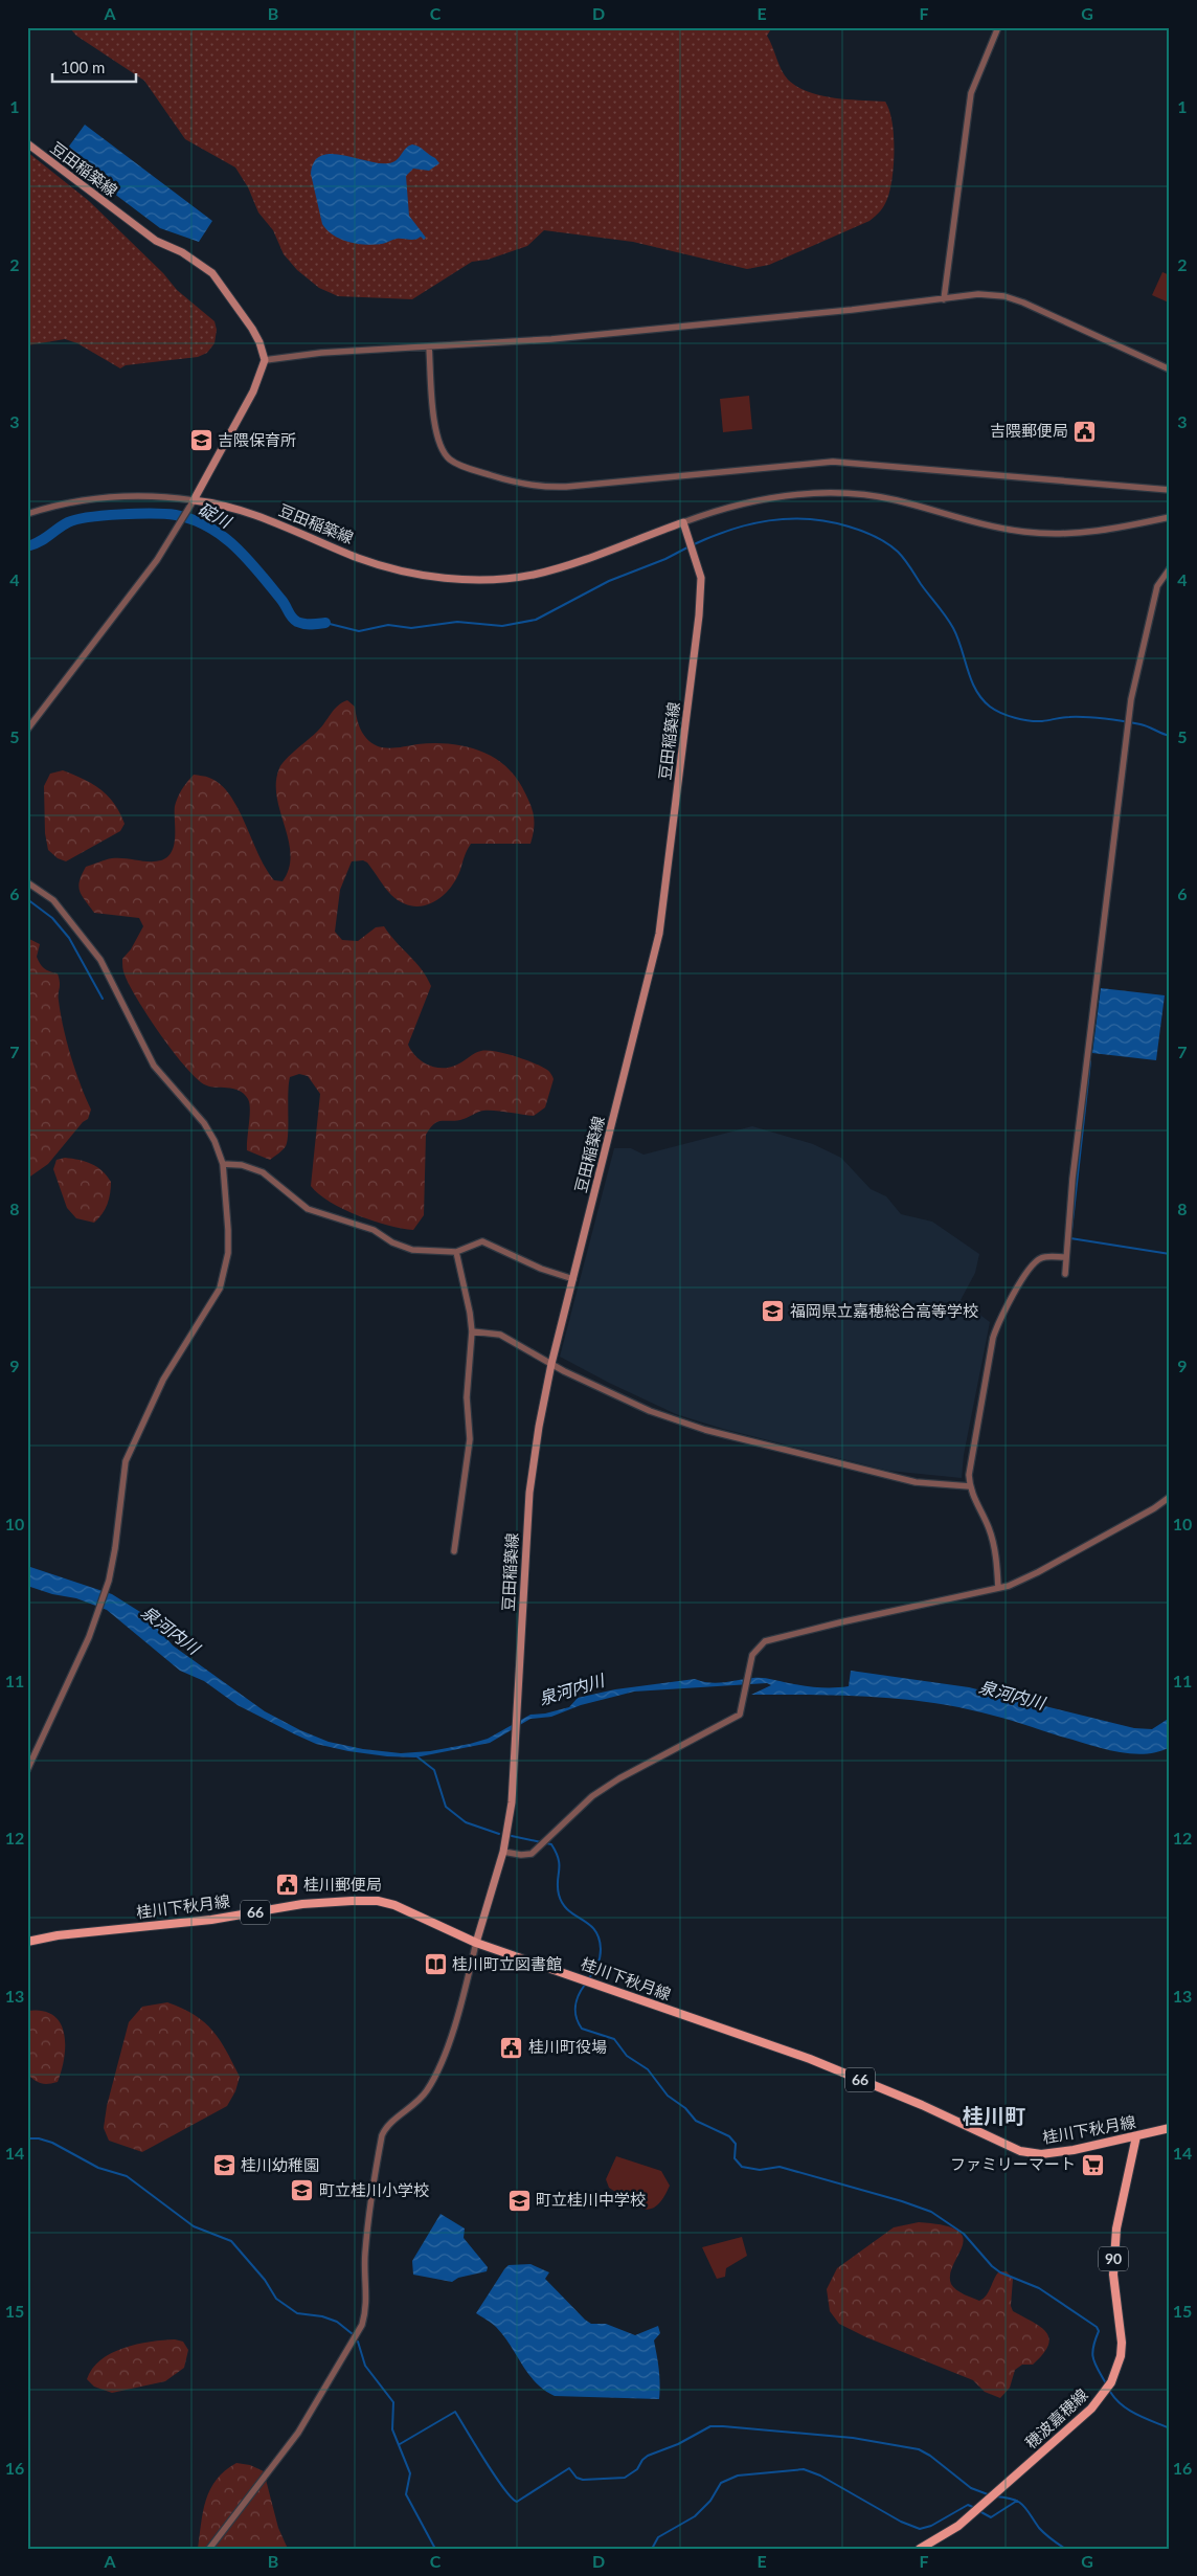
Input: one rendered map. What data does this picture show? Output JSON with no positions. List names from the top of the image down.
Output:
{
  "streets": {
    "main road": [
      "豆田稲築線",
      "桂川下秋月線",
      "66",
      "90",
      "穂波嘉穂線"
    ]
  },
  "crossings": [
    ["豆田稲築線", "桂川下秋月線"],
    ["桂川下秋月線", "穂波嘉穂線"]
  ],
  "districts": ["桂川町"],
  "water": ["碇川", "泉河内川"],
  "places": {
    "public building": ["吉隈郵便局", "桂川郵便局", "桂川町役場"],
    "school or university": [
      "吉隈保育所",
      "福岡県立嘉穂総合高等学校",
      "桂川幼稚園",
      "町立桂川小学校",
      "町立桂川中学校"
    ],
    "library": ["桂川町立図書館"],
    "supermarket": ["ファミリーマート"]
  },
  "scale_bar": "100 m",
  "grid": {
    "columns": [
      "A",
      "B",
      "C",
      "D",
      "E",
      "F",
      "G"
    ],
    "rows": [
      "1",
      "2",
      "3",
      "4",
      "5",
      "6",
      "7",
      "8",
      "9",
      "10",
      "11",
      "12",
      "13",
      "14",
      "15",
      "16"
    ]
  }
}
